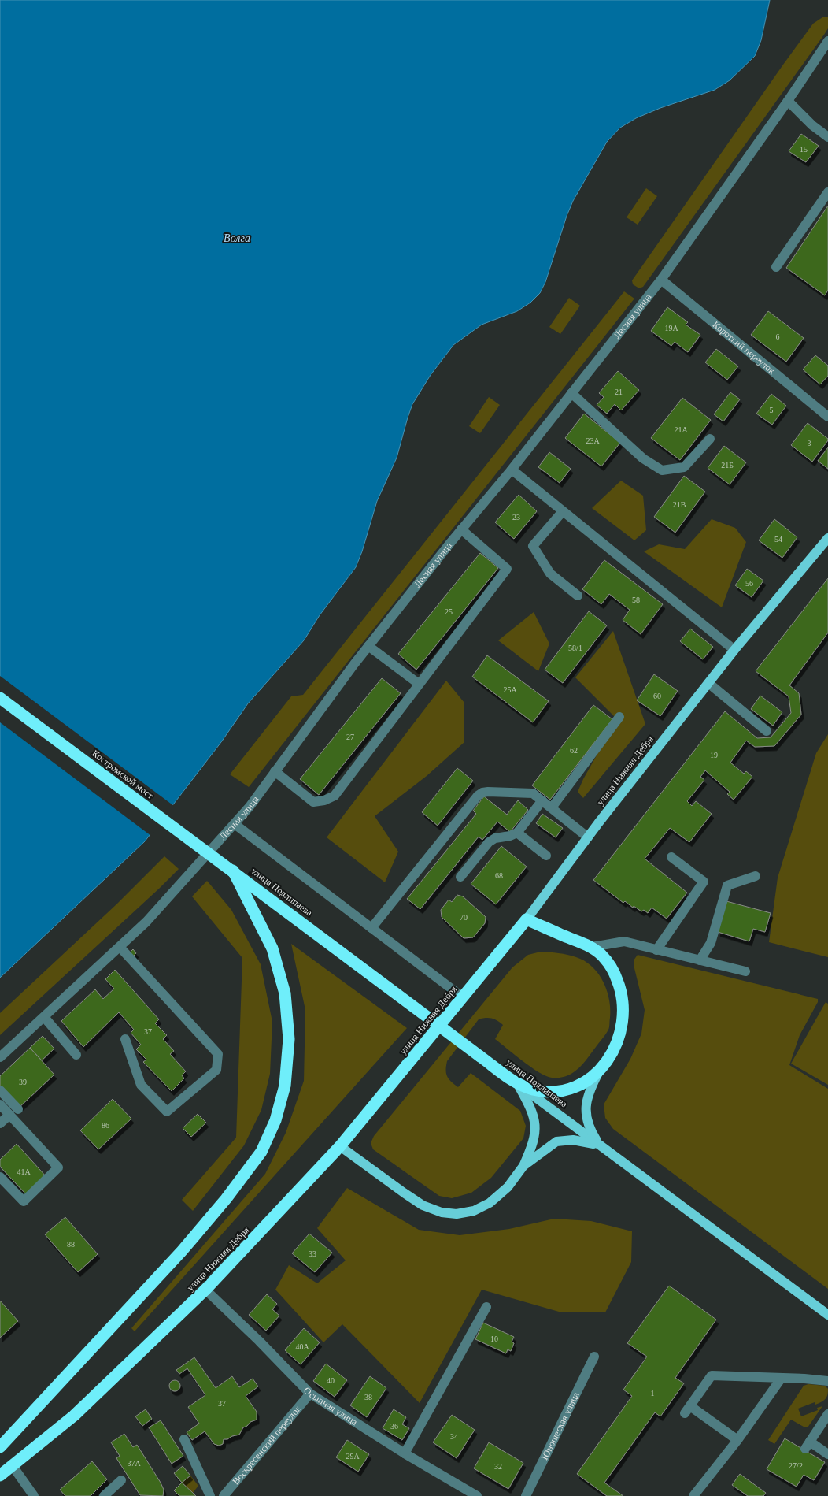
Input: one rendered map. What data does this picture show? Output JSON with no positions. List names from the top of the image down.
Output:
{
  "streets": {
    "highway": ["улица Нижняя Дебря", "Костромской мост", "улица Подлипаева"],
    "street": [
      "Лесная улица",
      "Короткий переулок",
      "Осыпная улица",
      "Юношеская улица",
      "Воскресенский переулок"
    ]
  },
  "crossings": [
    ["Лесная улица", "Короткий переулок"],
    ["улица Нижняя Дебря", "Осыпная улица"],
    ["Костромской мост", "улица Подлипаева"],
    ["Осыпная улица", "Воскресенский переулок"]
  ],
  "water": ["Волга"],
  "house_numbers": [
    "15",
    "19А",
    "6",
    "21",
    "5",
    "21А",
    "23А",
    "3",
    "21Б",
    "21В",
    "23",
    "54",
    "56",
    "58",
    "25",
    "58/1",
    "25А",
    "60",
    "27",
    "62",
    "19",
    "68",
    "70",
    "37",
    "39",
    "86",
    "41А",
    "88",
    "33",
    "10",
    "40А",
    "40",
    "1",
    "38",
    "37",
    "36",
    "34",
    "29А",
    "37А",
    "27/2",
    "32"
  ]
}
